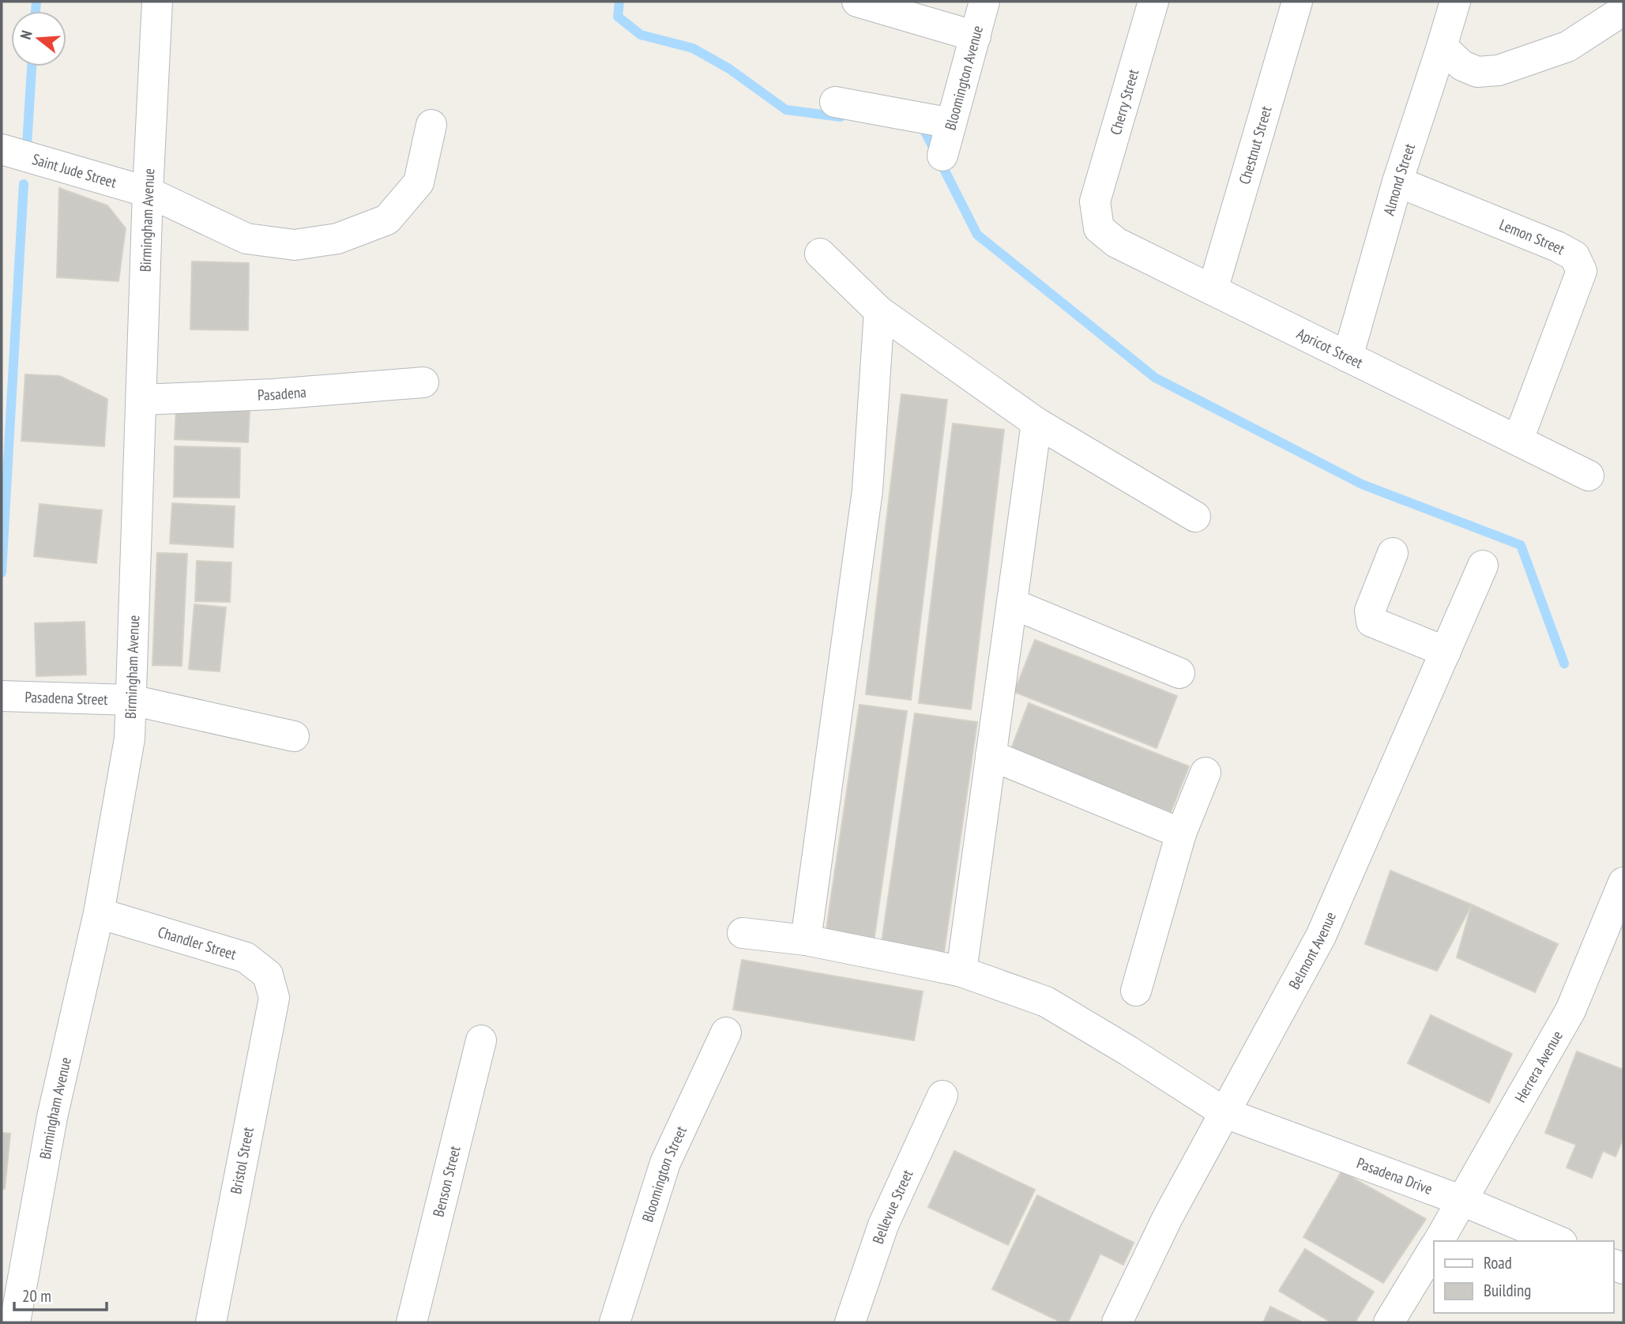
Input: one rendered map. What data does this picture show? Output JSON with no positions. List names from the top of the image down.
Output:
{
  "streets": {
    "street": [
      "Bloomington Avenue",
      "Cherry Street",
      "Chestnut Street",
      "Saint Jude Street",
      "Almond Street",
      "Birmingham Avenue",
      "Lemon Street",
      "Apricot Street",
      "Pasadena",
      "Pasadena Street",
      "Chandler Street",
      "Belmont Avenue",
      "Herrera Avenue",
      "Bristol Street",
      "Bloomington Street",
      "Pasadena Drive",
      "Benson Street",
      "Bellevue Street"
    ]
  },
  "crossings": [
    ["Cherry Street", "Apricot Street"],
    ["Chestnut Street", "Apricot Street"],
    ["Saint Jude Street", "Birmingham Avenue"],
    ["Almond Street", "Lemon Street"],
    ["Almond Street", "Apricot Street"],
    ["Birmingham Avenue", "Pasadena"],
    ["Birmingham Avenue", "Pasadena Street"],
    ["Birmingham Avenue", "Chandler Street"],
    ["Lemon Street", "Apricot Street"],
    ["Chandler Street", "Bristol Street"],
    ["Belmont Avenue", "Pasadena Drive"],
    ["Herrera Avenue", "Pasadena Drive"]
  ],
  "legend": ["Road", "Building"],
  "scale_bar": "20 m",
  "north": "left"
}
